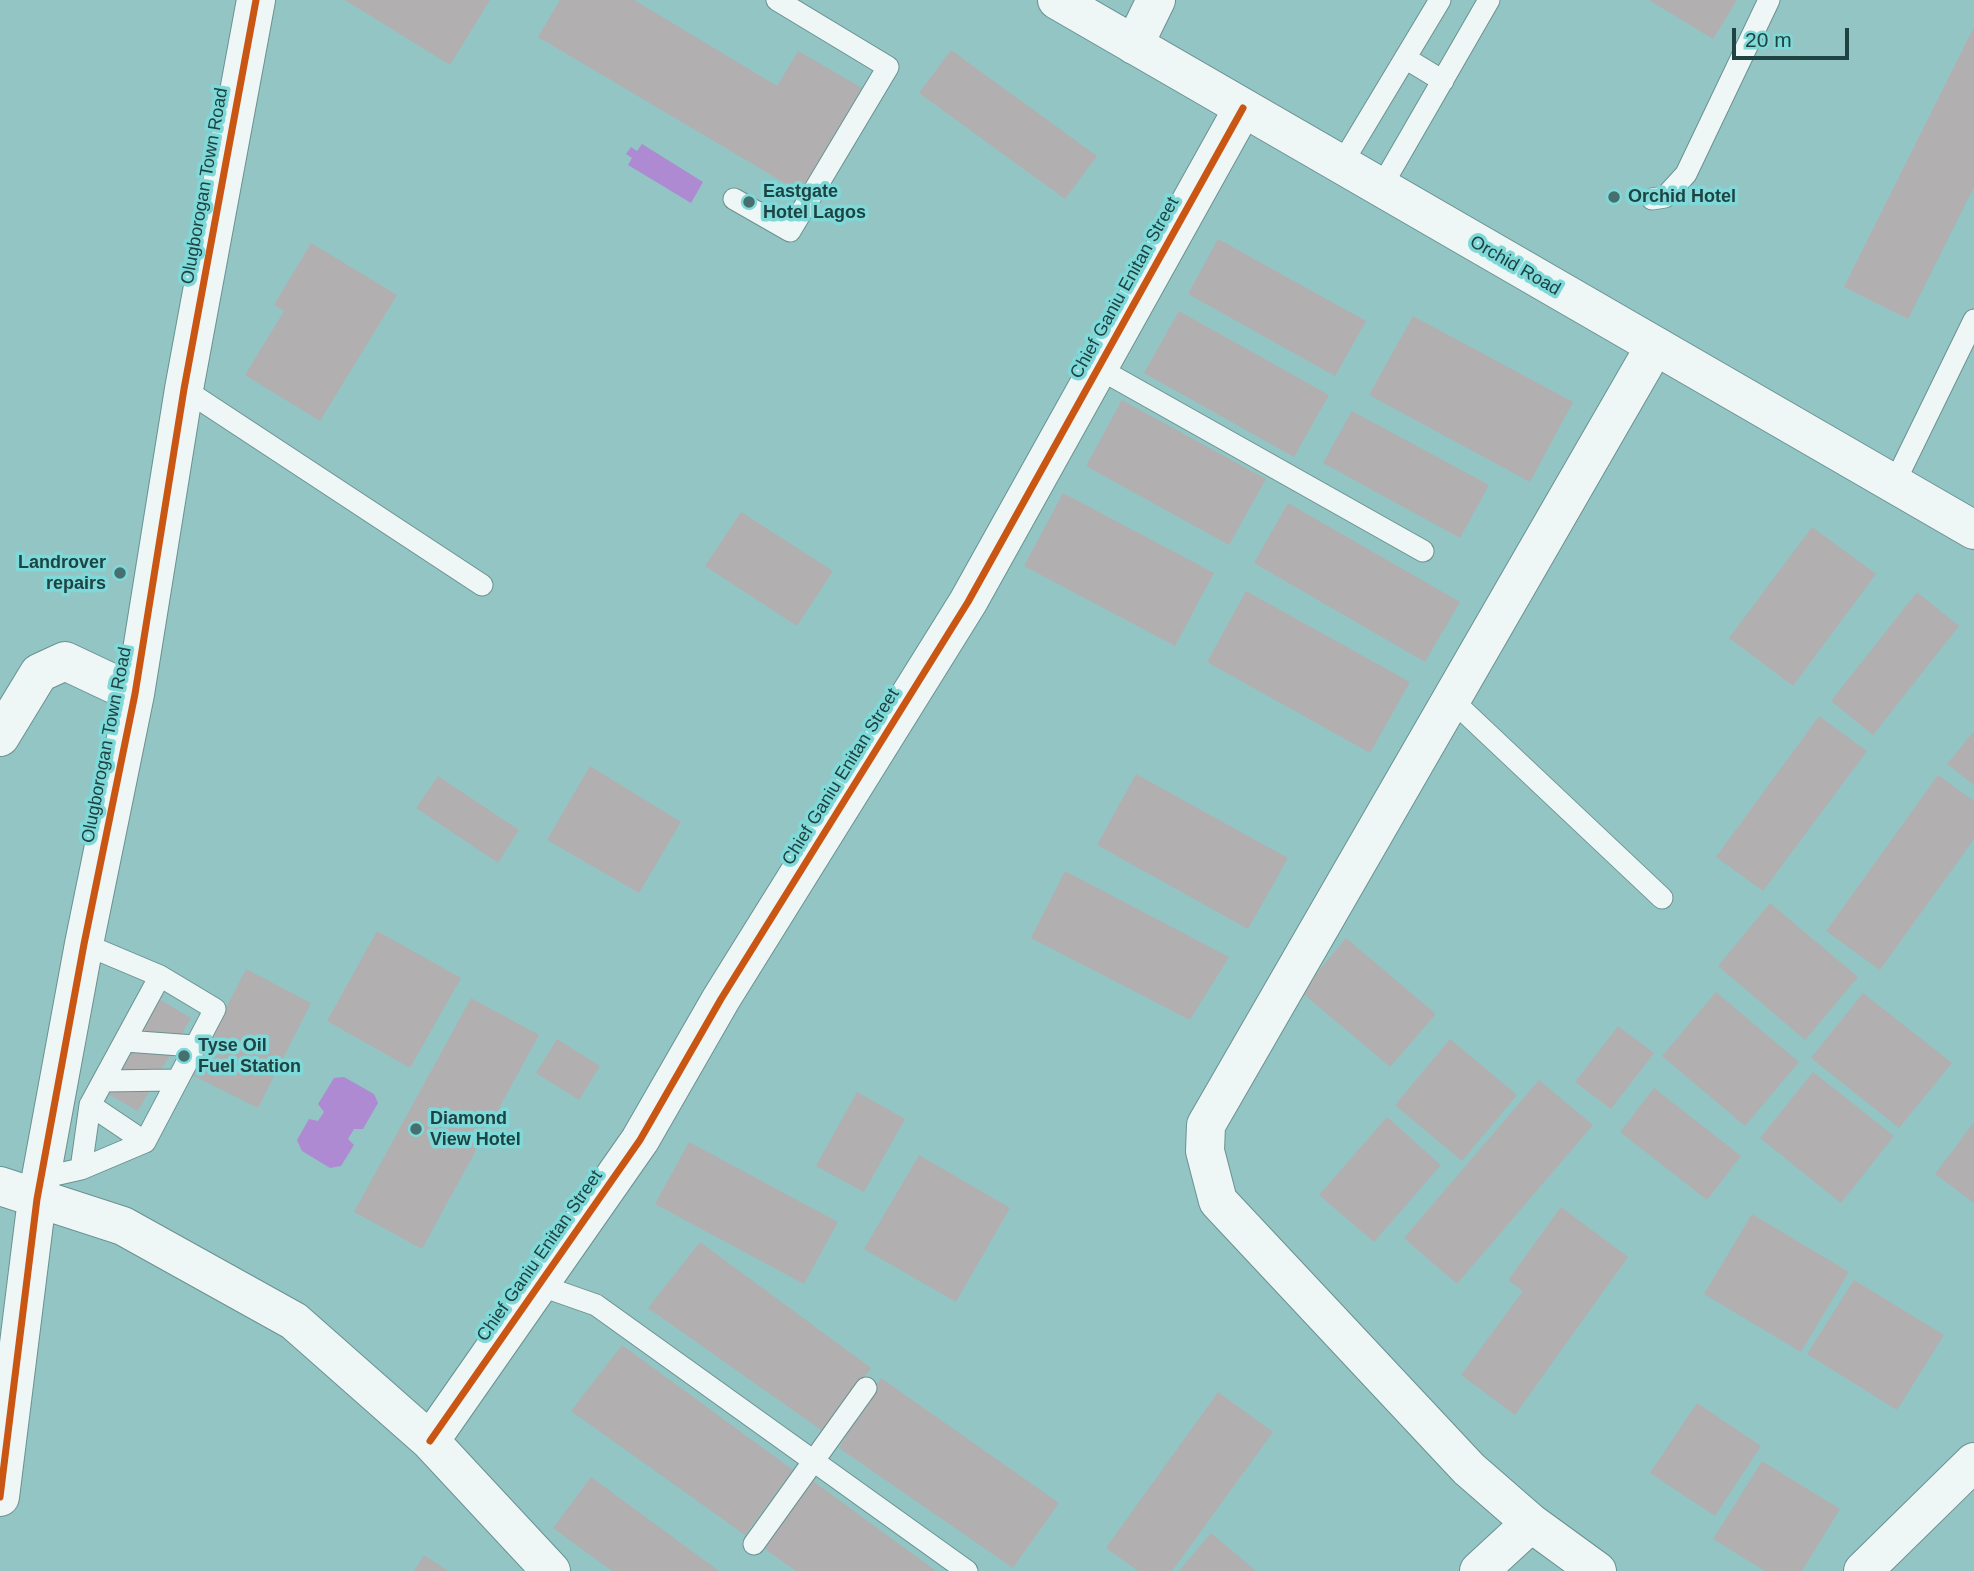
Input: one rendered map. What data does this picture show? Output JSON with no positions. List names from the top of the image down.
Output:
{
  "streets": {
    "street": ["Olugborogan Town Road", "Orchid Road", "Chief Ganiu Enitan Street"]
  },
  "crossings": [
    ["Orchid Road", "Chief Ganiu Enitan Street"]
  ],
  "places": [
    "Orchid Hotel",
    "Eastgate Hotel Lagos",
    "Landrover repairs",
    "Tyse Oil Fuel Station",
    "Diamond View Hotel"
  ],
  "scale_bar": "20 m"
}
